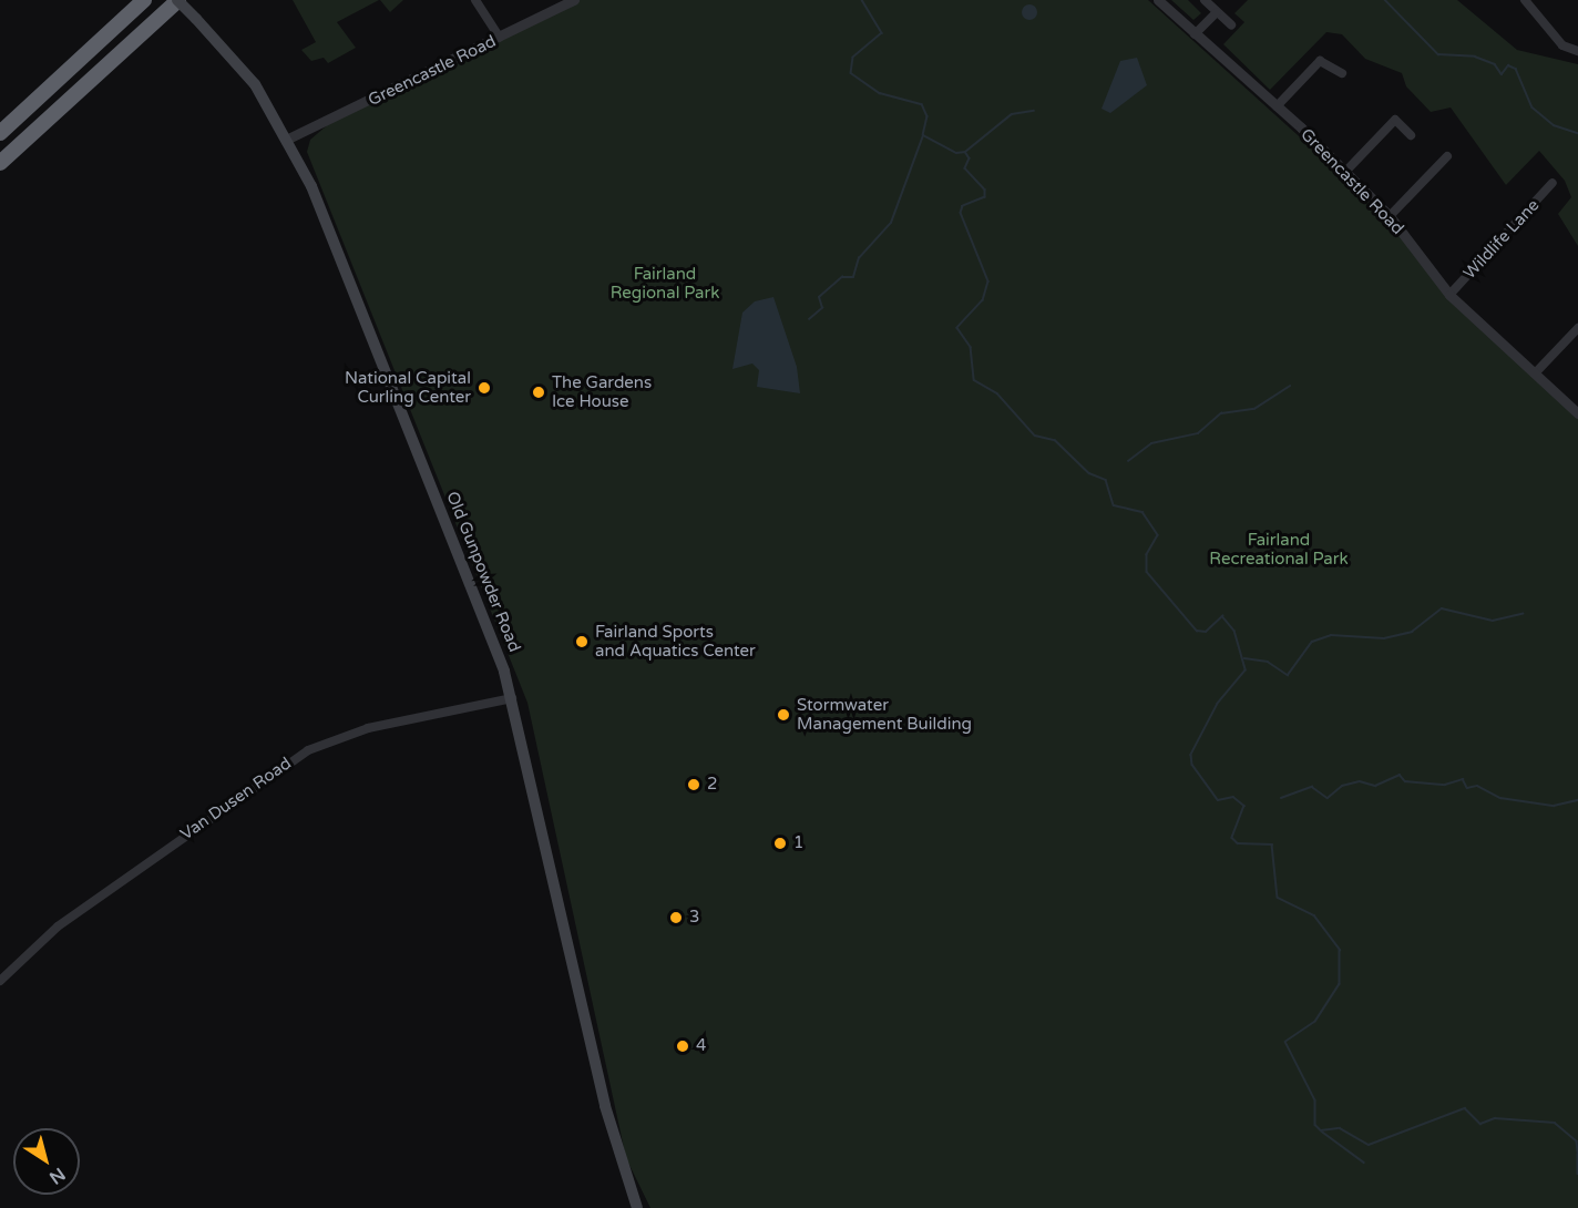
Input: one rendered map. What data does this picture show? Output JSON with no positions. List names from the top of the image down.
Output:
{
  "streets": {
    "main road": ["Old Gunpowder Road"],
    "street": ["Greencastle Road", "Wildlife Lane", "Van Dusen Road"]
  },
  "crossings": [
    ["Greencastle Road", "Wildlife Lane"],
    ["Greencastle Road", "Old Gunpowder Road"],
    ["Old Gunpowder Road", "Van Dusen Road"]
  ],
  "parks": ["Fairland Regional Park", "Fairland Recreational Park"],
  "places": [
    "National Capital Curling Center",
    "The Gardens Ice House",
    "Fairland Sports and Aquatics Center",
    "Stormwater Management Building",
    "2",
    "1",
    "3",
    "4"
  ],
  "north": "bottom right"
}
